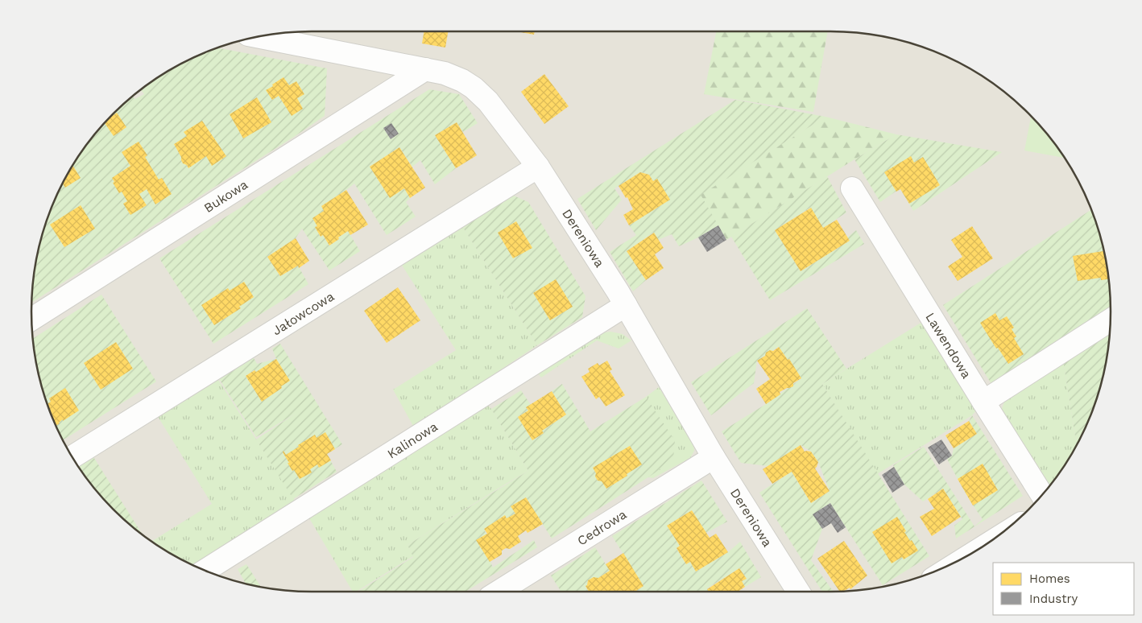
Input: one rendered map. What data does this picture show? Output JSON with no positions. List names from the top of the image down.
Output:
{
  "streets": {
    "street": [
      "Bukowa",
      "Dereniowa",
      "Jałowcowa",
      "Lawendowa",
      "Kalinowa",
      "Cedrowa"
    ]
  },
  "crossings": [
    ["Bukowa", "Dereniowa"],
    ["Dereniowa", "Jałowcowa"],
    ["Dereniowa", "Kalinowa"],
    ["Dereniowa", "Cedrowa"]
  ],
  "legend": ["Homes", "Industry"]
}
